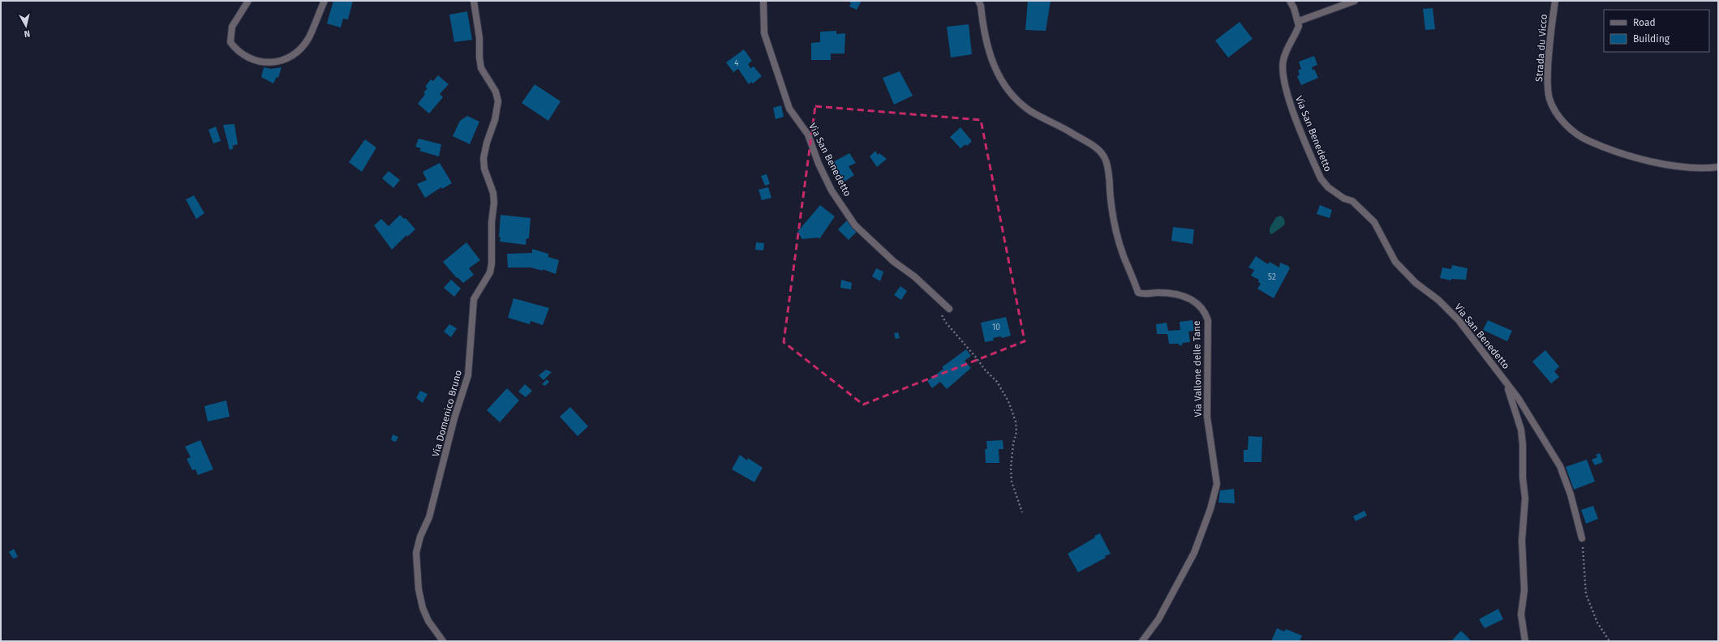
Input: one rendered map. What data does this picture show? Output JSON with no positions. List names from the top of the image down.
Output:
{
  "streets": {
    "street": [
      "Strada du Vicco",
      "Via San Benedetto",
      "Via Vallone delle Tane",
      "Via Domenico Bruno"
    ]
  },
  "house_numbers": ["4", "52", "10"],
  "legend": ["Road", "Building"],
  "north": "bottom"
}
